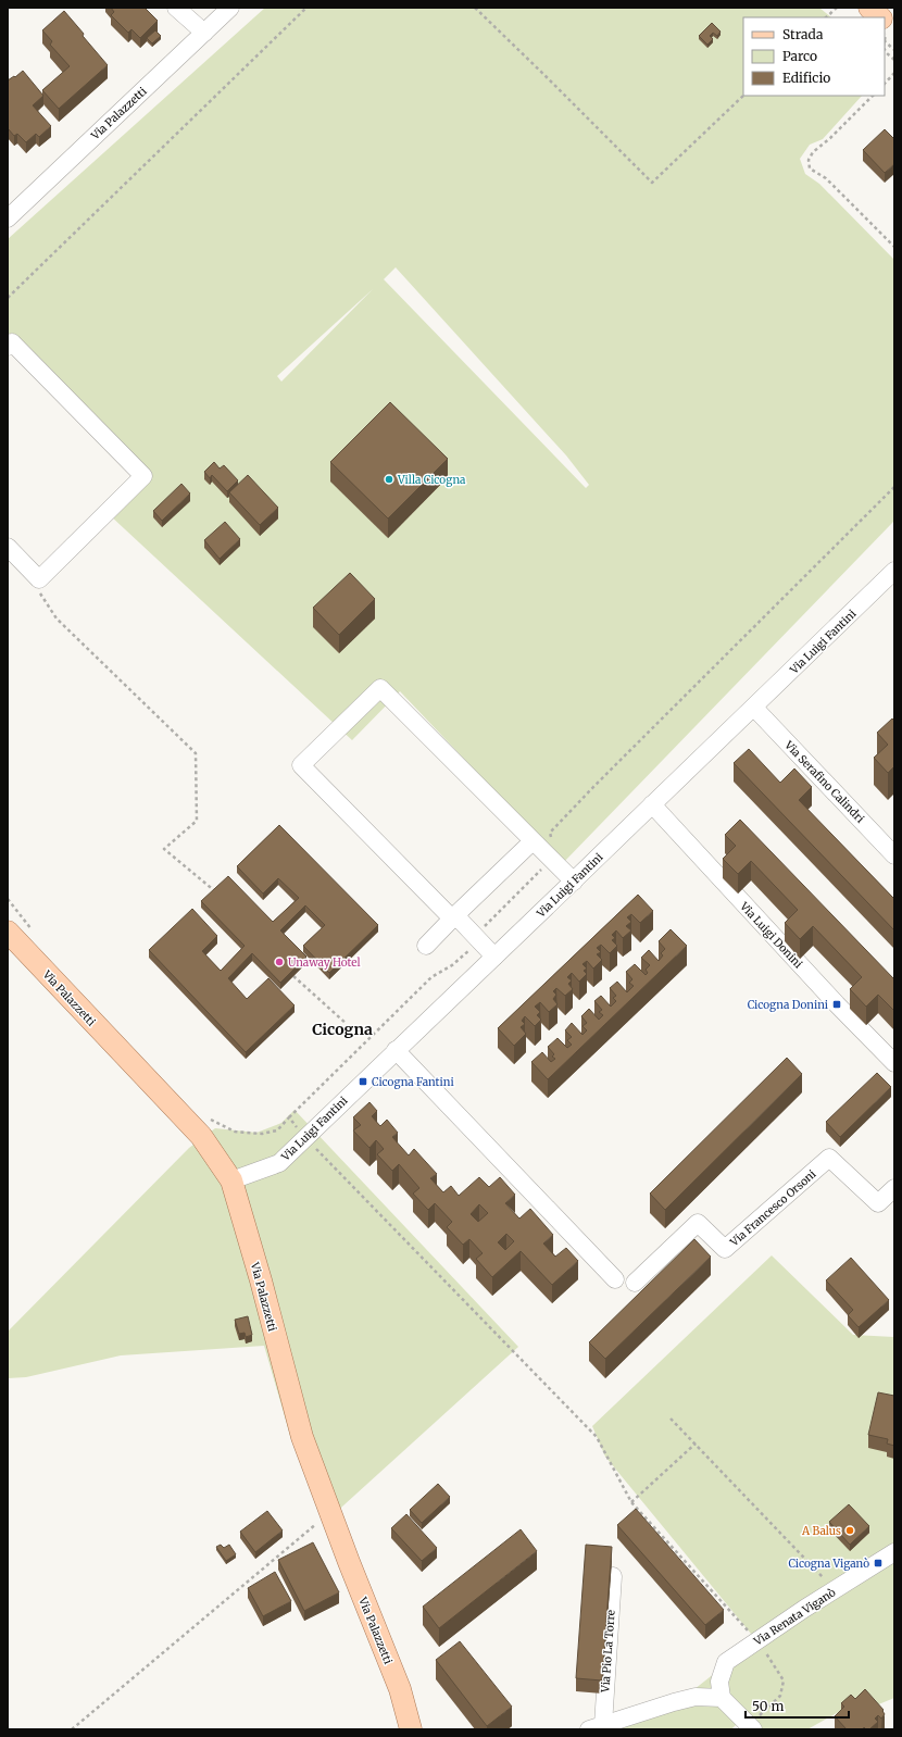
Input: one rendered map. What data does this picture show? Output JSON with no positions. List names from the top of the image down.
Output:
{
  "streets": {
    "main road": ["Via Palazzetti"],
    "street": [
      "Via Luigi Fantini",
      "Via Serafino Calindri",
      "Via Luigi Donini",
      "Via Francesco Orsoni",
      "Via Renata Viganò",
      "Via Pio La Torre"
    ]
  },
  "crossings": [
    ["Via Palazzetti", "Via Luigi Fantini"],
    ["Via Luigi Fantini", "Via Serafino Calindri"],
    ["Via Luigi Fantini", "Via Luigi Donini"],
    ["Via Renata Viganò", "Via Pio La Torre"]
  ],
  "districts": ["Cicogna"],
  "places": {
    "other": ["Villa Cicogna", "Unaway Hotel", "A Balus"],
    "transit": ["Cicogna Donini", "Cicogna Fantini", "Cicogna Viganò"]
  },
  "legend": ["Strada", "Parco", "Edificio"],
  "scale_bar": "50 m"
}
